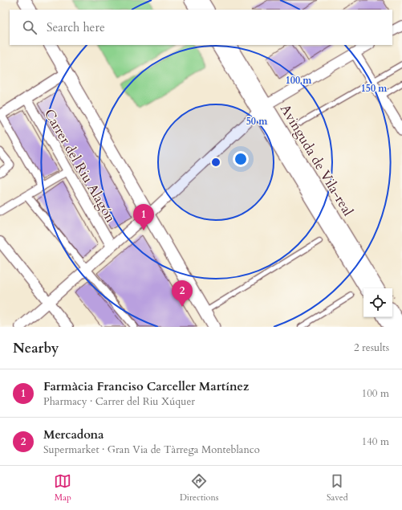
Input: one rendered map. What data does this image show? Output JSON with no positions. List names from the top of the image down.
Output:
{
  "streets": {
    "main road": ["Avinguda de Vila-real"],
    "street": ["Carrer del Riu Alagón"]
  },
  "page": {
    "search": "Search here",
    "pins": ["1", "2"],
    "heading": ["Nearby", "2 results"],
    "list": [
      {
        "mark": "1",
        "name": "Farmàcia Franciso Carceller Martínez",
        "note": "Pharmacy · Carrer del Riu Xúquer",
        "value": "100 m"
      },
      {
        "mark": "2",
        "name": "Mercadona",
        "note": "Supermarket · Gran Via de Tàrrega Monteblanco",
        "value": "140 m"
      }
    ],
    "nav": ["Map", "Directions", "Saved"]
  },
  "rings": ["100 m", "150 m", "50 m"]
}
